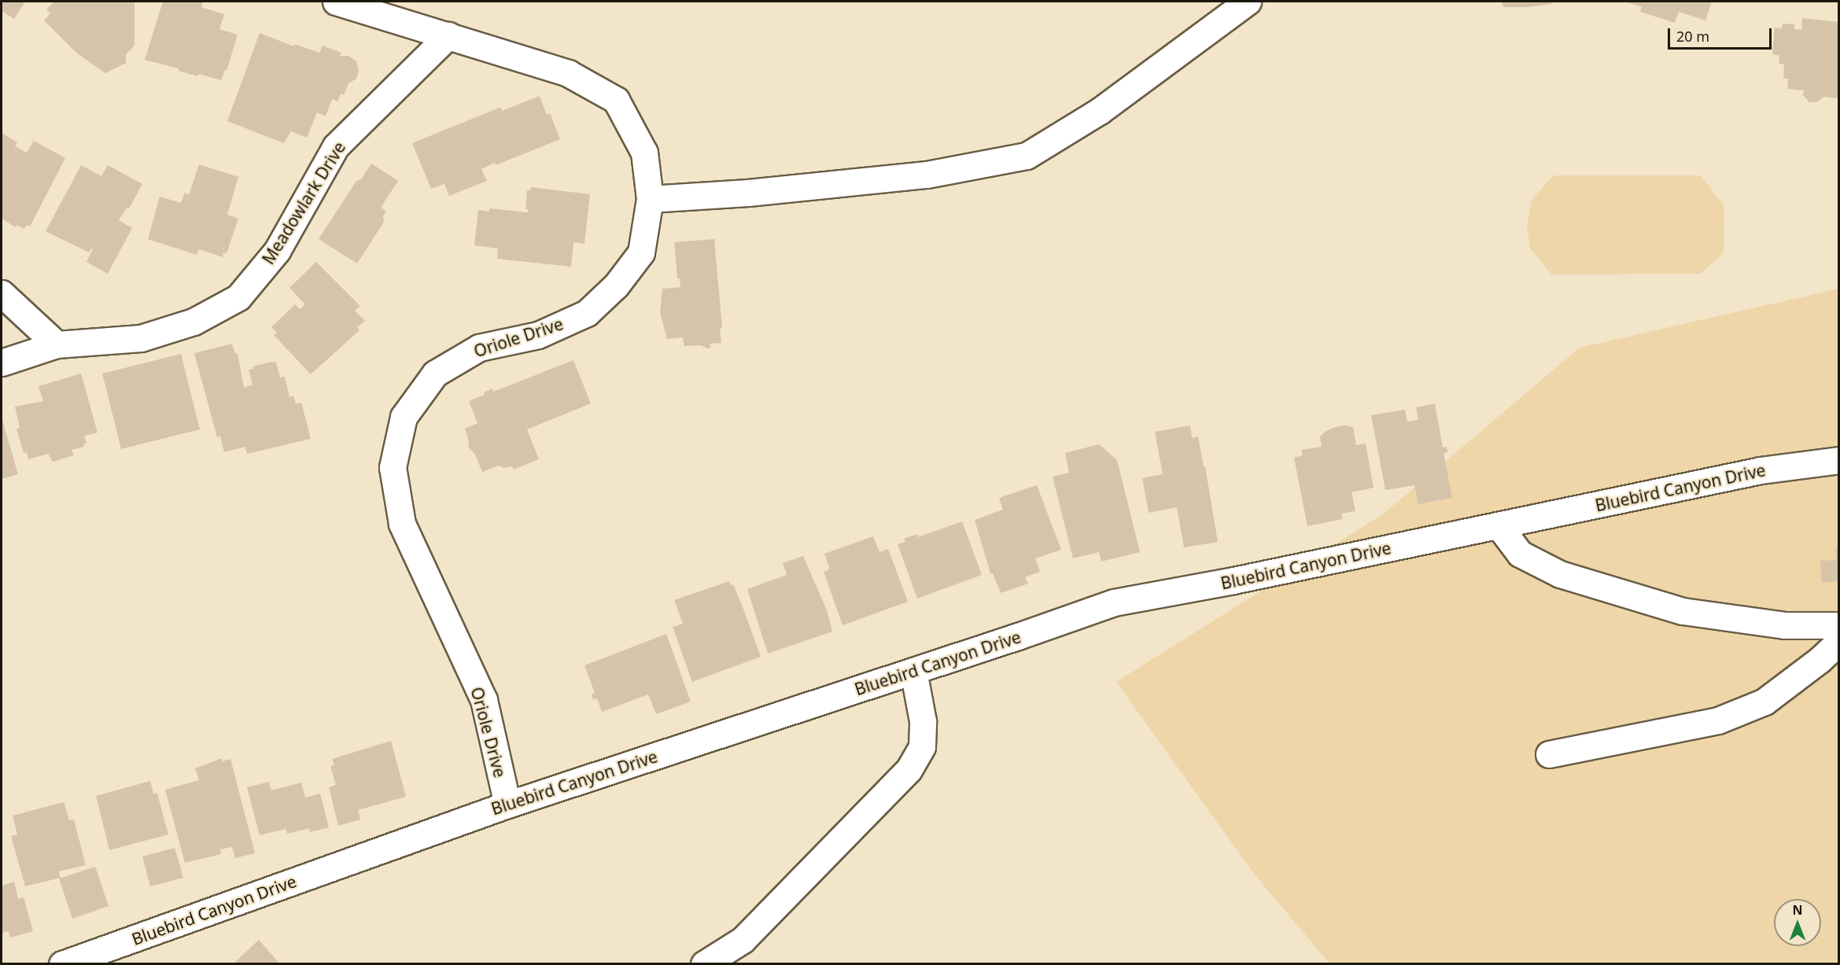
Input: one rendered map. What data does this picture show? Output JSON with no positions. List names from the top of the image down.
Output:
{
  "streets": {
    "street": ["Meadowlark Drive", "Oriole Drive", "Bluebird Canyon Drive"]
  },
  "crossings": [
    ["Meadowlark Drive", "Oriole Drive"],
    ["Oriole Drive", "Bluebird Canyon Drive"]
  ],
  "scale_bar": "20 m",
  "north": "top"
}
